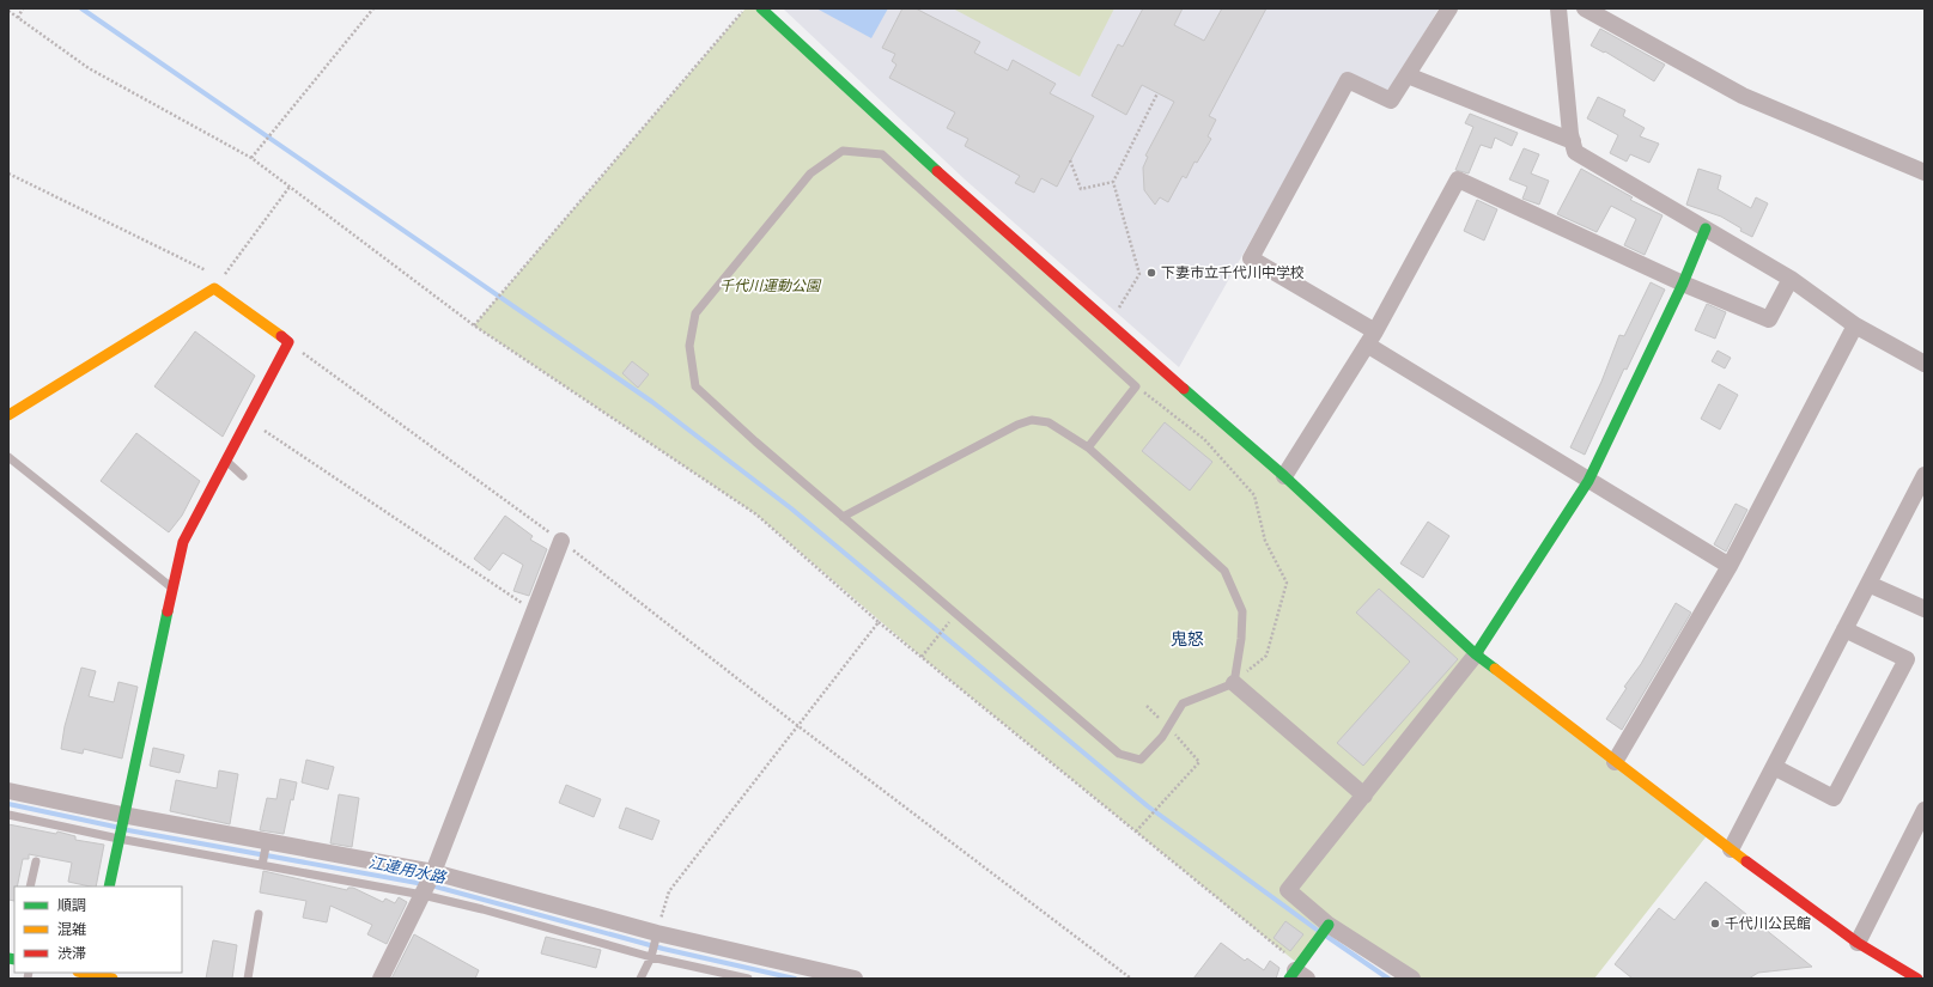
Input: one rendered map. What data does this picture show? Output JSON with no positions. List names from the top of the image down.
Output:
{
  "districts": ["鬼怒"],
  "water": ["江連用水路"],
  "parks": ["千代川運動公園"],
  "places": ["下妻市立千代川中学校", "千代川公民館"],
  "legend": ["順調", "混雑", "渋滞"]
}
